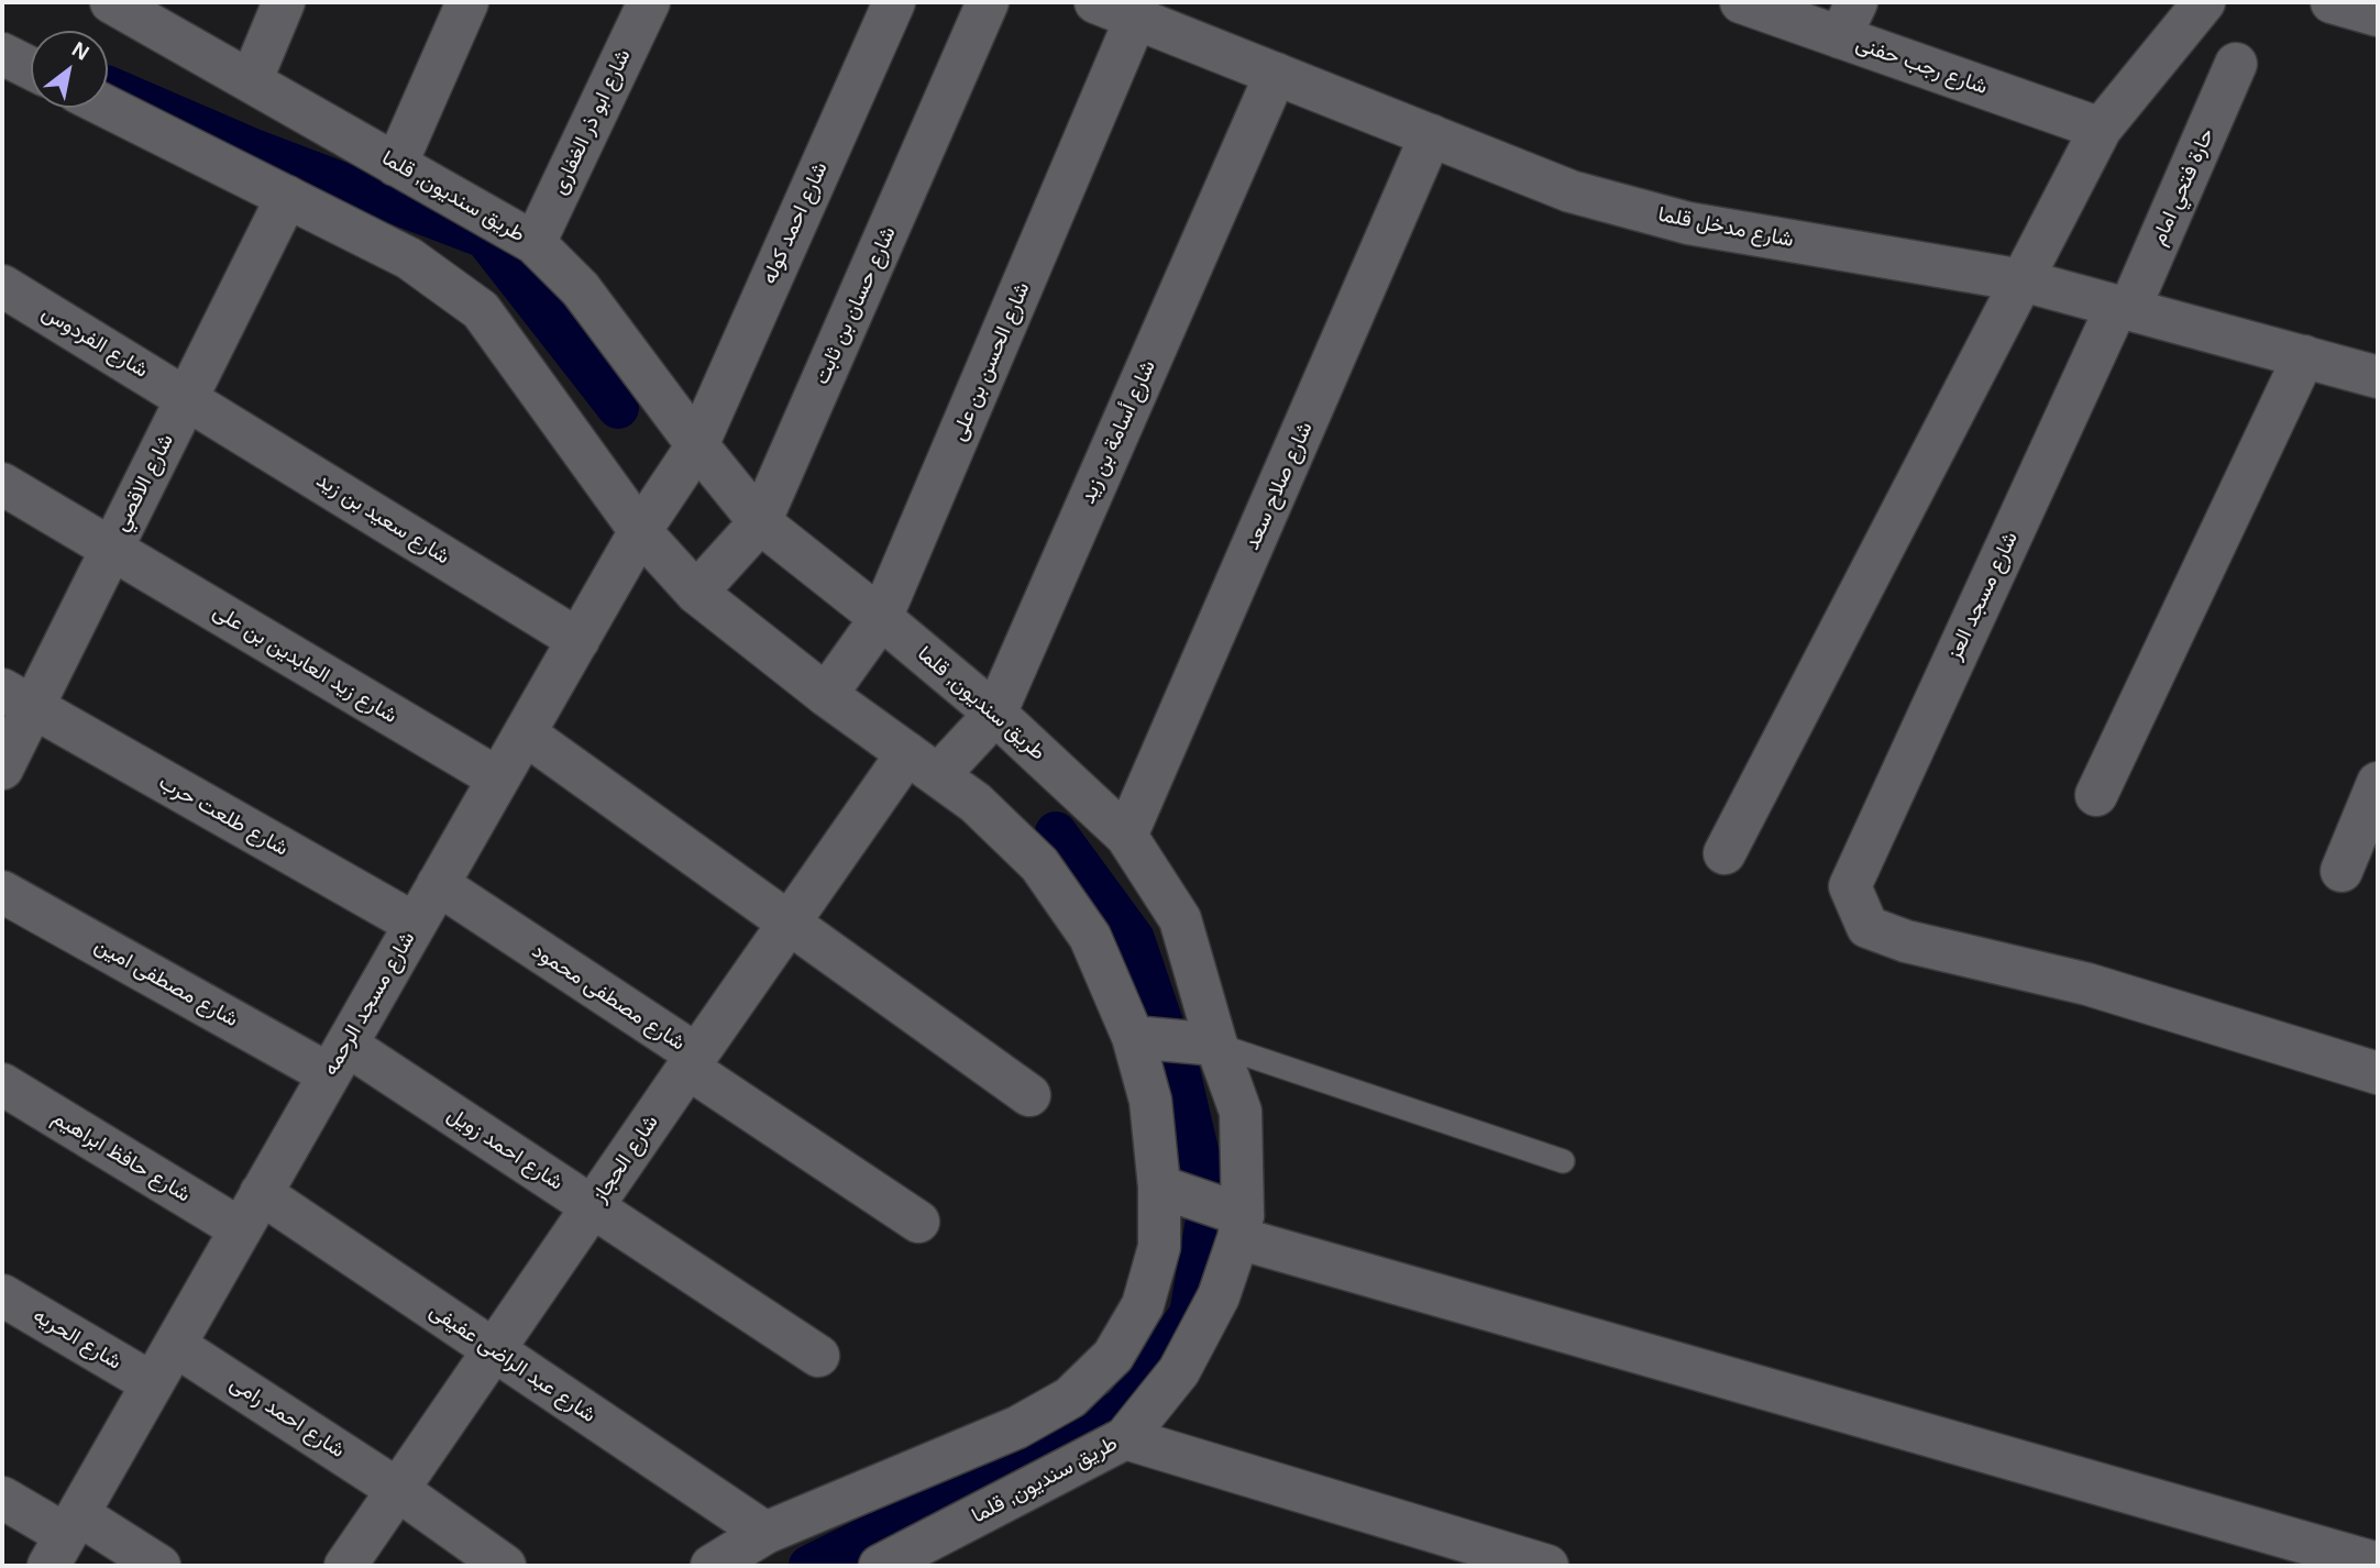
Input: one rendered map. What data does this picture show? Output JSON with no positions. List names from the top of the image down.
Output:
{
  "streets": {
    "street": [
      "شارع رجب حفنى",
      "شارع ابو ذر الغفارى",
      "حارة فتحي امام",
      "طريق سنديون, قلما",
      "شارع احمد كوله",
      "شارع مدخل قلما",
      "شارع حسان بن ثابت",
      "شارع الفردوس",
      "شارع الحسن بن على",
      "شارع أسامة بن زيد",
      "شارع الاقصي",
      "شارع صلاح سعد",
      "شارع سعيد بن زيد",
      "شارع مسجد العز",
      "شارع زيد العابدين بن على",
      "شارع طلعت حرب",
      "شارع مصطفى امين",
      "شارع مصطفى محمود",
      "شارع مسجد الرحمه",
      "شارع احمد زويل",
      "شارع حافظ ابراهيم",
      "شارع الحجاز",
      "شارع الحريه",
      "شارع عبد الراضى عفيفى",
      "شارع احمد رامى"
    ]
  },
  "crossings": [
    ["شارع ابو ذر الغفارى", "طريق سنديون, قلما"],
    ["حارة فتحي امام", "شارع مدخل قلما"],
    ["حارة فتحي امام", "شارع مسجد العز"],
    ["طريق سنديون, قلما", "شارع احمد كوله"],
    ["طريق سنديون, قلما", "شارع حسان بن ثابت"],
    ["طريق سنديون, قلما", "شارع الحسن بن على"],
    ["طريق سنديون, قلما", "شارع أسامة بن زيد"],
    ["طريق سنديون, قلما", "شارع صلاح سعد"],
    ["طريق سنديون, قلما", "شارع مسجد الرحمه"],
    ["شارع احمد كوله", "شارع مسجد الرحمه"],
    ["شارع مدخل قلما", "شارع الحسن بن على"],
    ["شارع مدخل قلما", "شارع أسامة بن زيد"],
    ["شارع مدخل قلما", "شارع صلاح سعد"],
    ["شارع مدخل قلما", "شارع مسجد العز"],
    ["شارع الفردوس", "شارع الاقصي"],
    ["شارع الفردوس", "شارع سعيد بن زيد"],
    ["شارع أسامة بن زيد", "شارع الحجاز"],
    ["شارع الاقصي", "شارع سعيد بن زيد"],
    ["شارع الاقصي", "شارع زيد العابدين بن على"],
    ["شارع الاقصي", "شارع طلعت حرب"],
    ["شارع سعيد بن زيد", "شارع مسجد الرحمه"],
    ["شارع زيد العابدين بن على", "شارع مسجد الرحمه"],
    ["شارع طلعت حرب", "شارع مسجد الرحمه"],
    ["شارع مصطفى امين", "شارع مسجد الرحمه"],
    ["شارع مصطفى امين", "شارع احمد زويل"],
    ["شارع مصطفى محمود", "شارع مسجد الرحمه"],
    ["شارع مصطفى محمود", "شارع الحجاز"],
    ["شارع مسجد الرحمه", "شارع احمد زويل"],
    ["شارع مسجد الرحمه", "شارع حافظ ابراهيم"],
    ["شارع مسجد الرحمه", "شارع الحريه"],
    ["شارع مسجد الرحمه", "شارع عبد الراضى عفيفى"],
    ["شارع مسجد الرحمه", "شارع احمد رامى"],
    ["شارع احمد زويل", "شارع الحجاز"],
    ["شارع حافظ ابراهيم", "شارع عبد الراضى عفيفى"],
    ["شارع الحجاز", "شارع عبد الراضى عفيفى"],
    ["شارع الحجاز", "شارع احمد رامى"]
  ],
  "north": "top right"
}
